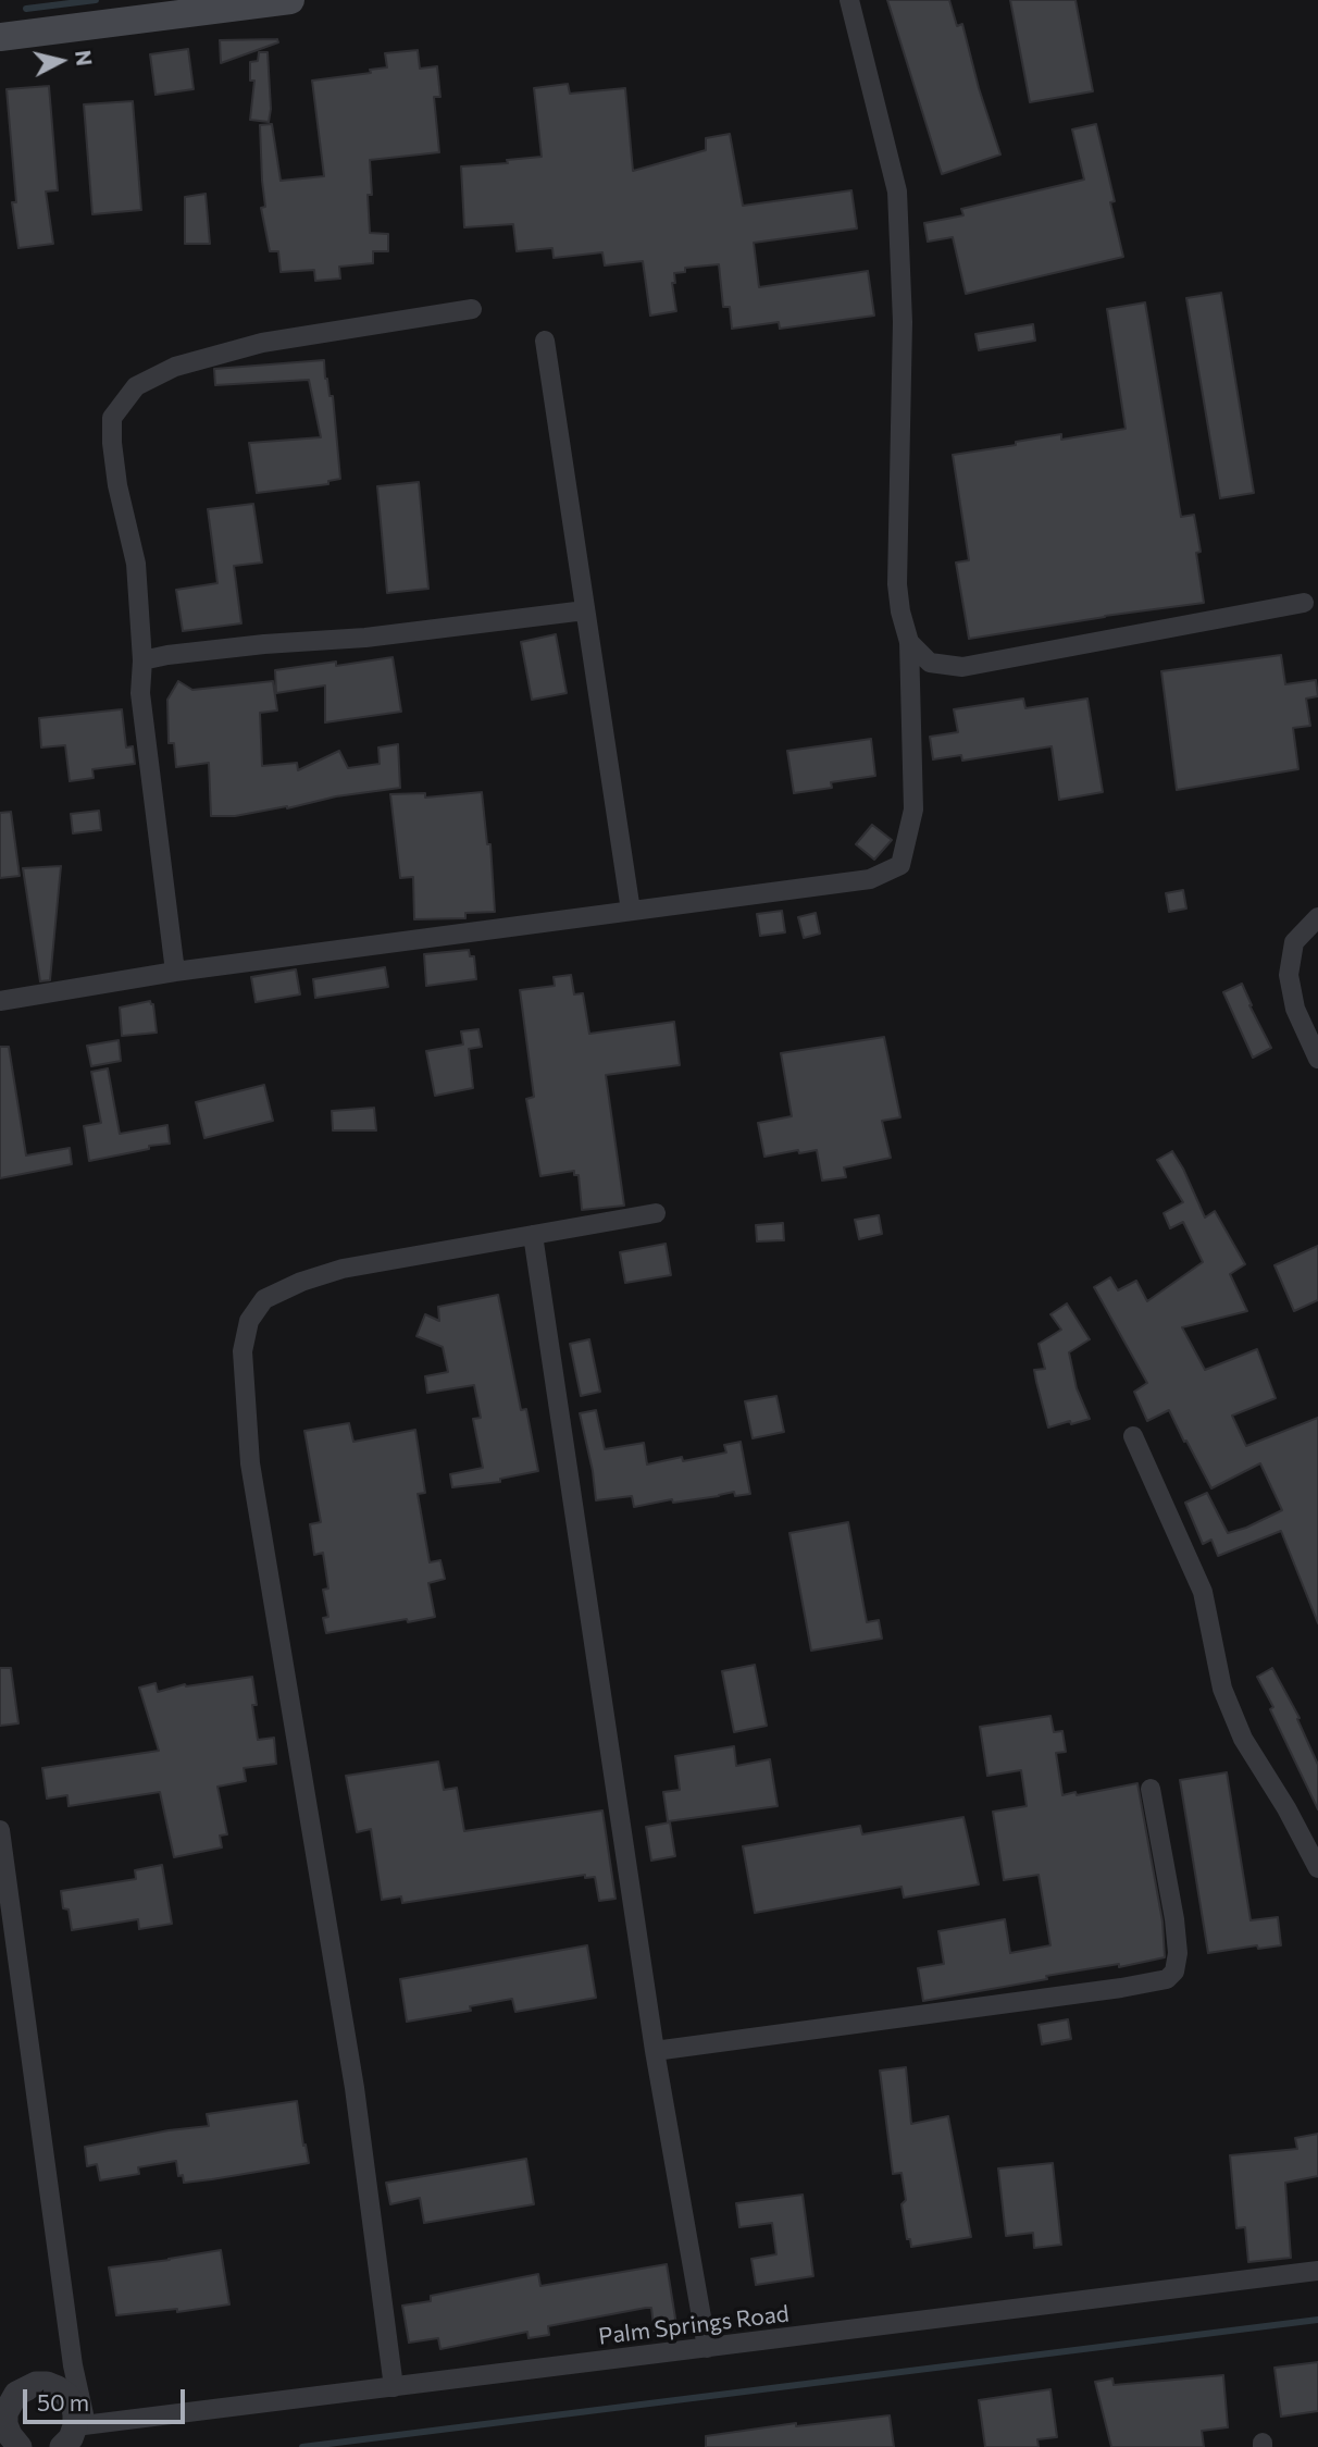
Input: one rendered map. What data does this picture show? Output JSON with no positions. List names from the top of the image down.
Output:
{
  "streets": {
    "street": ["Palm Springs Road"]
  },
  "scale_bar": "50 m",
  "north": "right"
}
